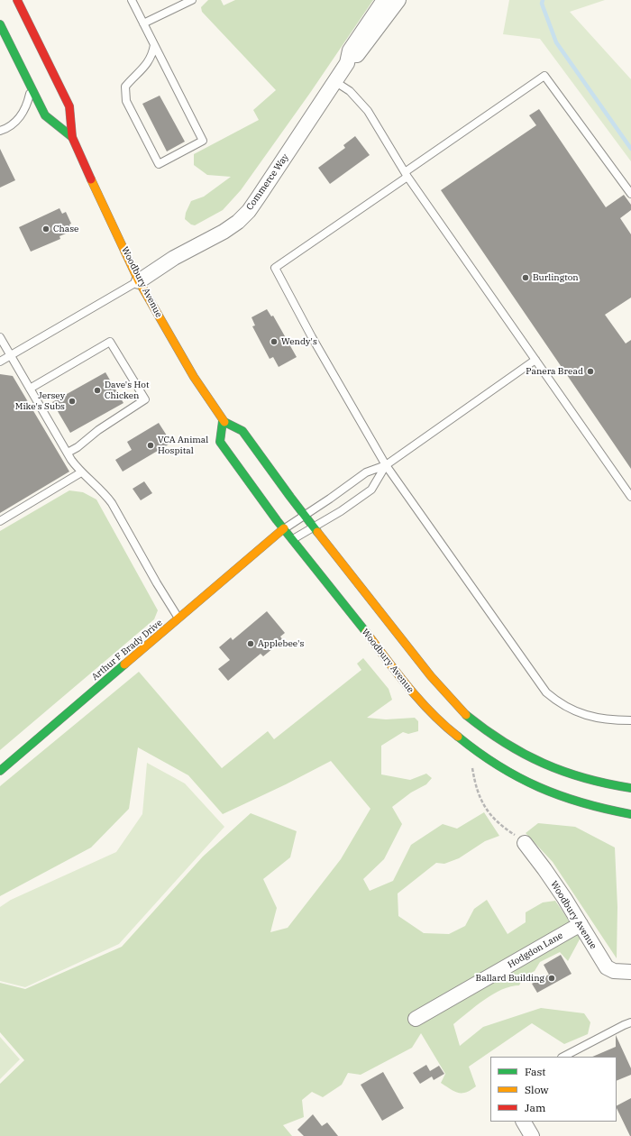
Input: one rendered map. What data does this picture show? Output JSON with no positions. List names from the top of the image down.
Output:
{
  "streets": {
    "main road": ["Woodbury Avenue", "Arthur F Brady Drive"],
    "street": ["Commerce Way", "Hodgdon Lane"]
  },
  "crossings": [
    ["Commerce Way", "Woodbury Avenue"],
    ["Woodbury Avenue", "Arthur F Brady Drive"],
    ["Woodbury Avenue", "Hodgdon Lane"]
  ],
  "places": [
    "Chase",
    "Burlington",
    "Wendy's",
    "Panera Bread",
    "Dave's Hot Chicken",
    "Jersey Mike's Subs",
    "VCA Animal Hospital",
    "Applebee's",
    "Ballard Building"
  ],
  "legend": ["Fast", "Slow", "Jam"]
}
